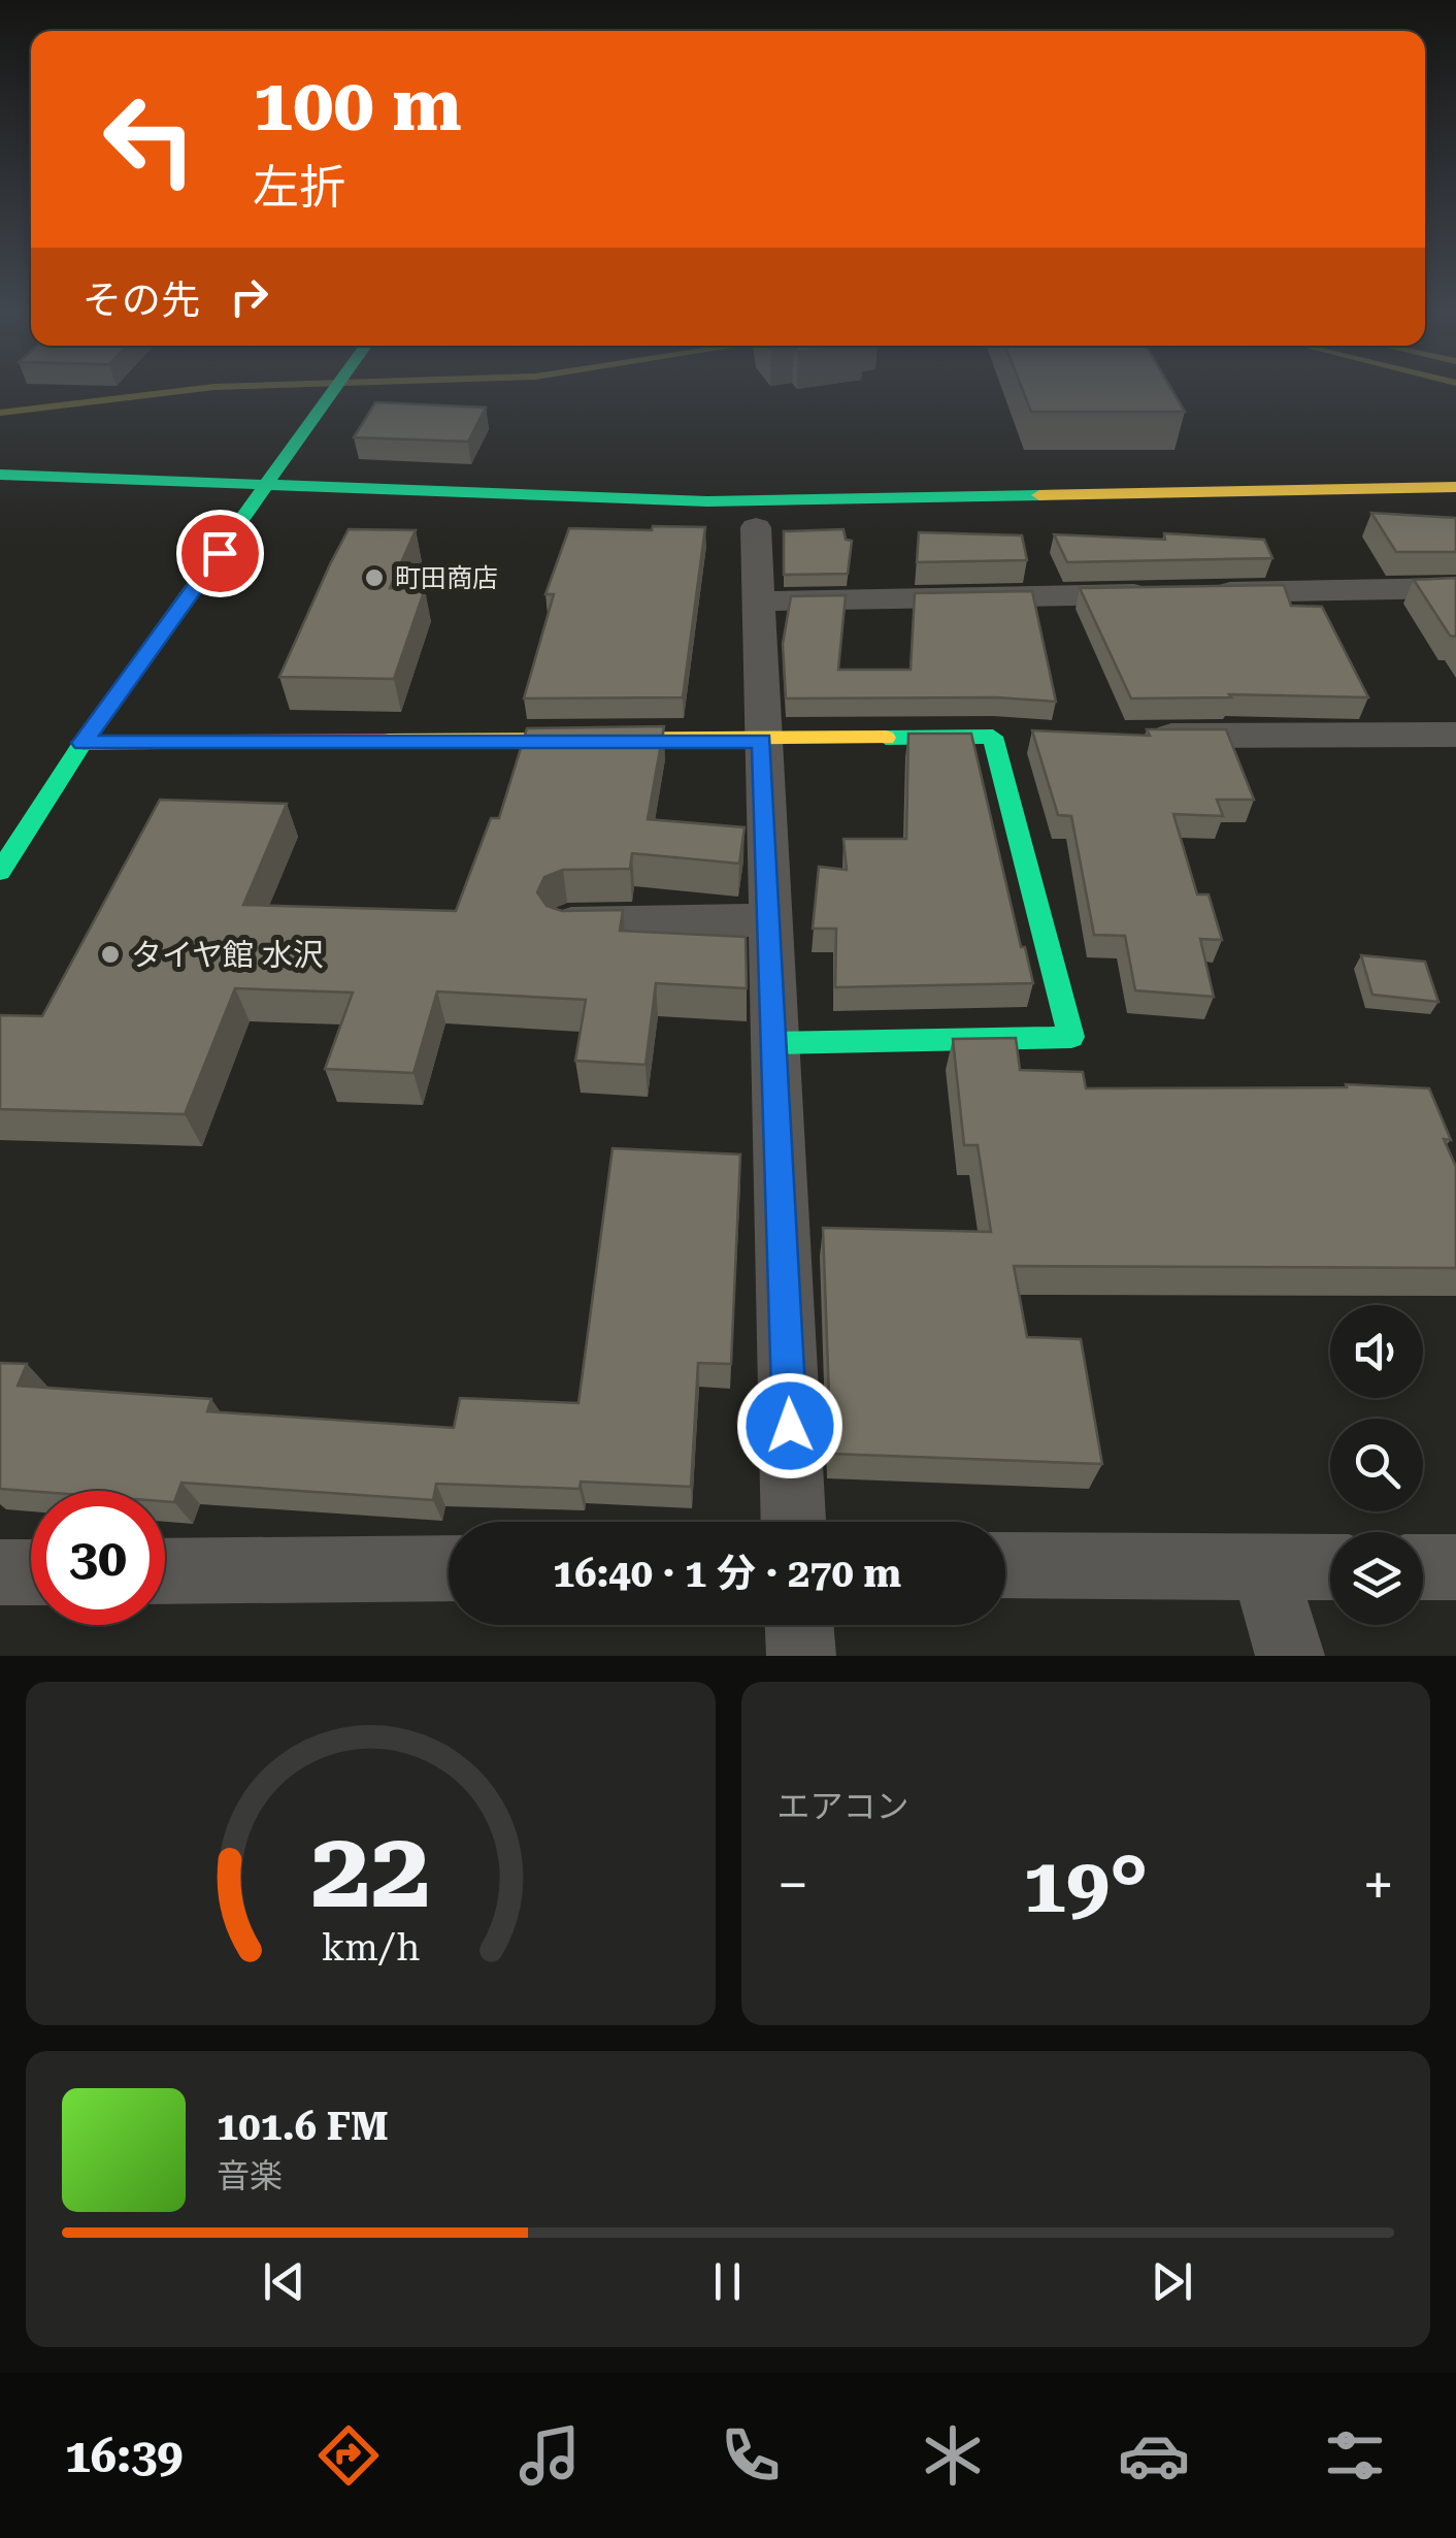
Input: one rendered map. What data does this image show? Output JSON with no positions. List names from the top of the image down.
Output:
{
  "places": ["町田商店", "タイヤ館 水沢"],
  "page": {
    "turn": ["100 m", "左折"],
    "then": "その先",
    "limit": "30",
    "trip": "16:40 · 1 分 · 270 m",
    "tile": "エアコン",
    "heat": ["−", "19°", "+"],
    "song": ["101.6 FM", "音楽"],
    "tabs": "16:39",
    "gauge": ["22", "km/h"]
  }
}
